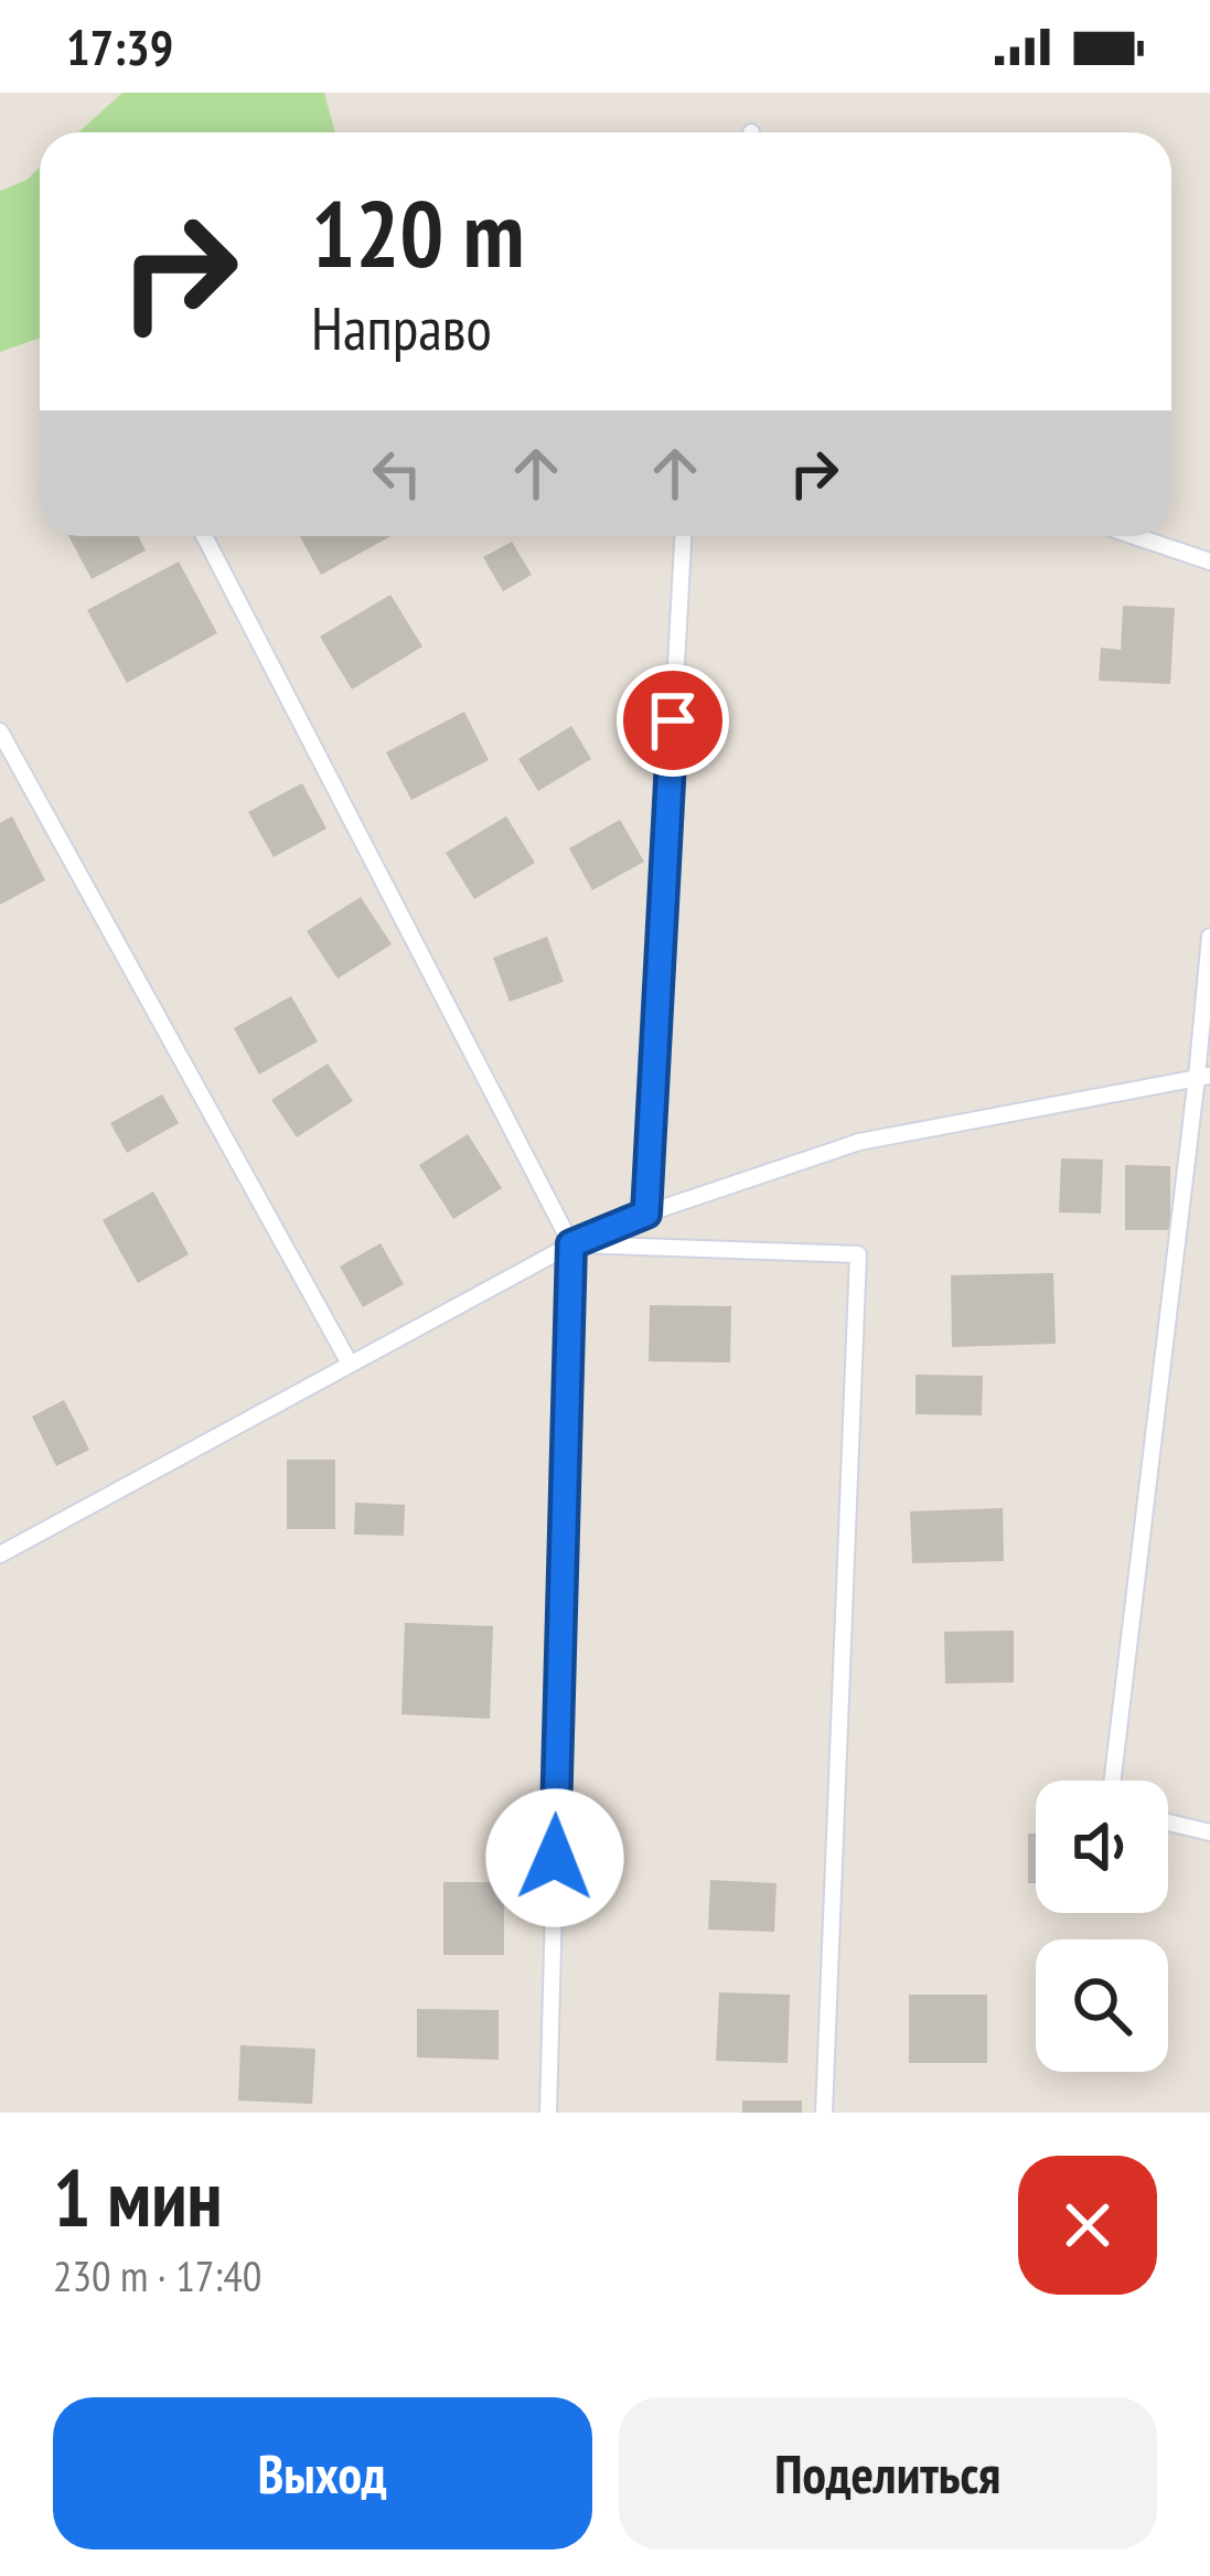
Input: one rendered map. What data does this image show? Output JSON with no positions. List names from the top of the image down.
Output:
{
  "page": {
    "status": "17:39",
    "turn": ["120 m", "Направо"],
    "heading": ["1 мин", "230 m · 17:40"],
    "buttons": ["Выход", "Поделиться"]
  }
}
